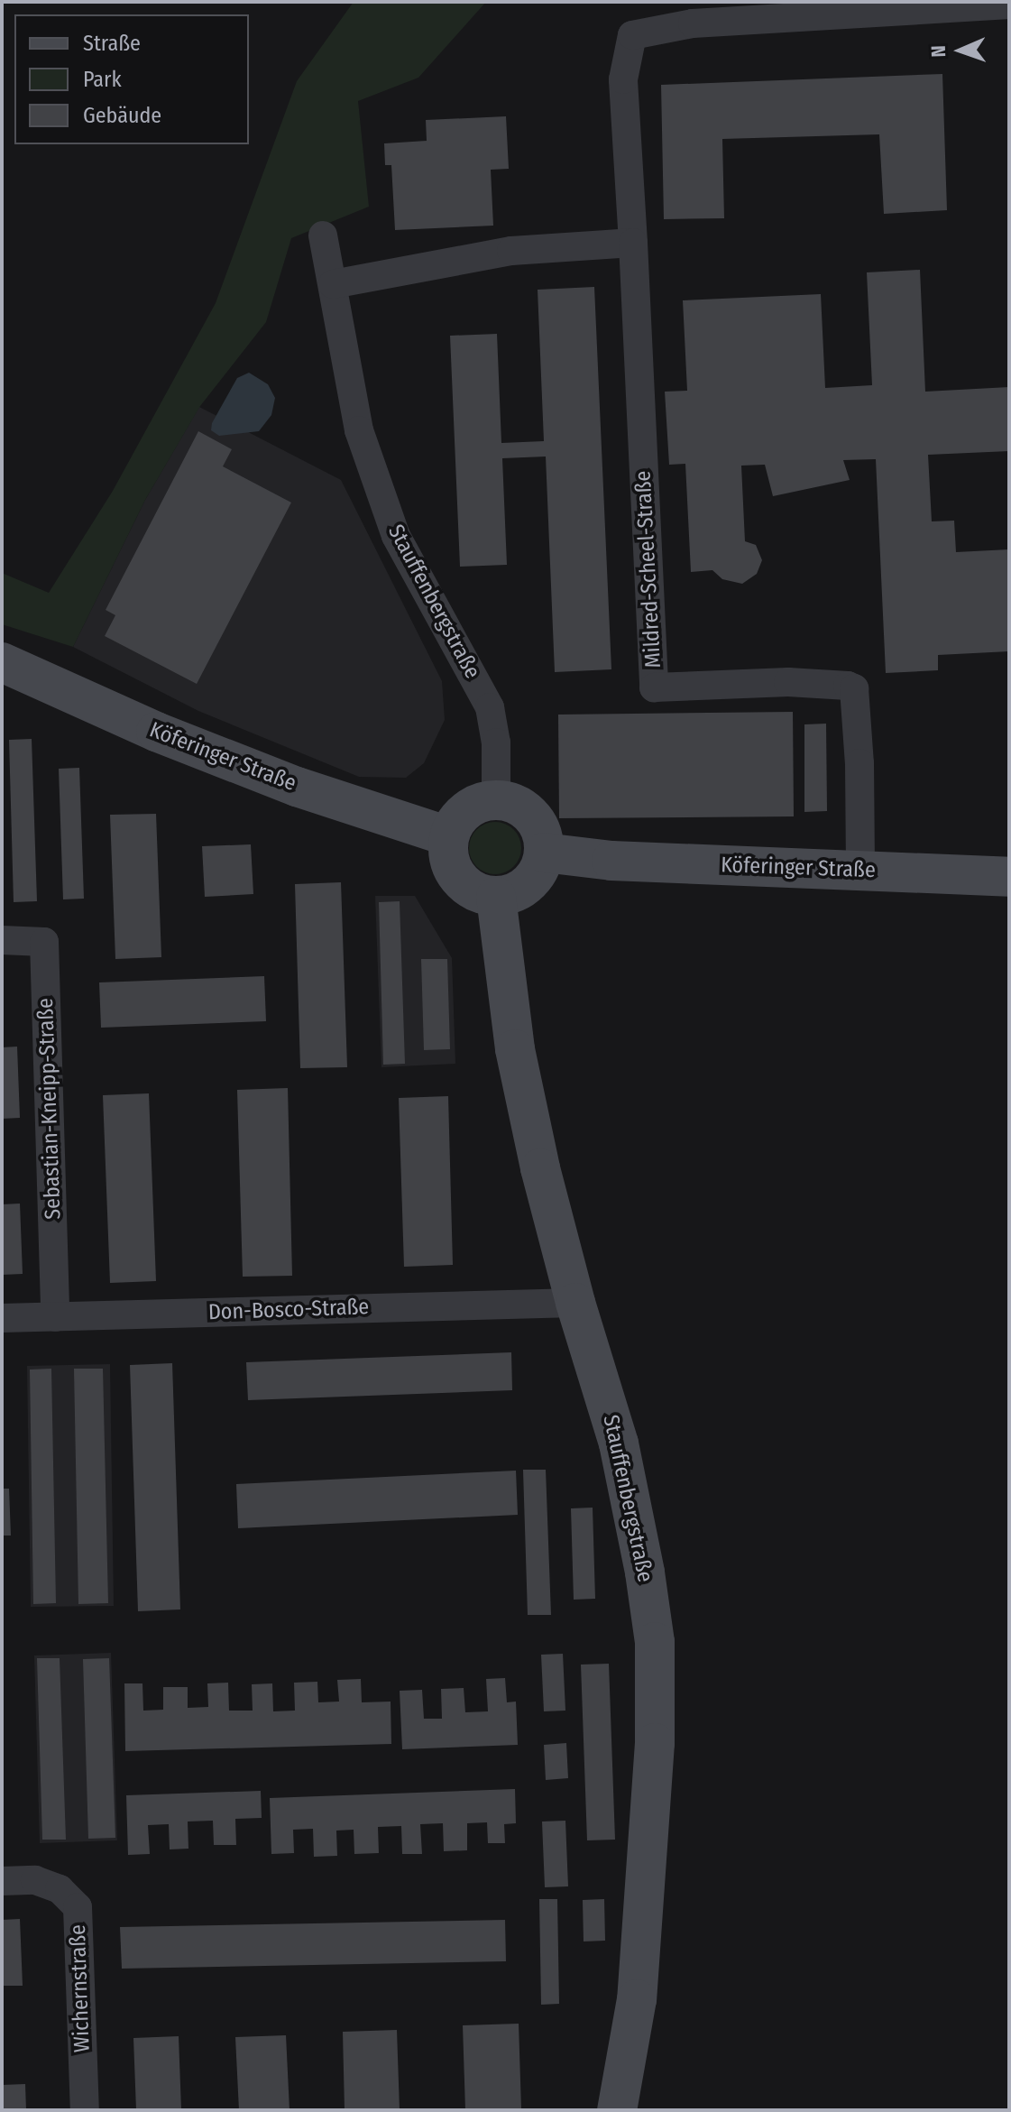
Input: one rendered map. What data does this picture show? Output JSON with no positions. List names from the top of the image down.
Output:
{
  "streets": {
    "street": [
      "Mildred-Scheel-Straße",
      "Stauffenbergstraße",
      "Köferinger Straße",
      "Sebastian-Kneipp-Straße",
      "Don-Bosco-Straße",
      "Wichernstraße"
    ]
  },
  "crossings": [
    ["Mildred-Scheel-Straße", "Köferinger Straße"],
    ["Stauffenbergstraße", "Köferinger Straße"],
    ["Stauffenbergstraße", "Don-Bosco-Straße"],
    ["Sebastian-Kneipp-Straße", "Don-Bosco-Straße"]
  ],
  "legend": ["Straße", "Park", "Gebäude"],
  "north": "left"
}
